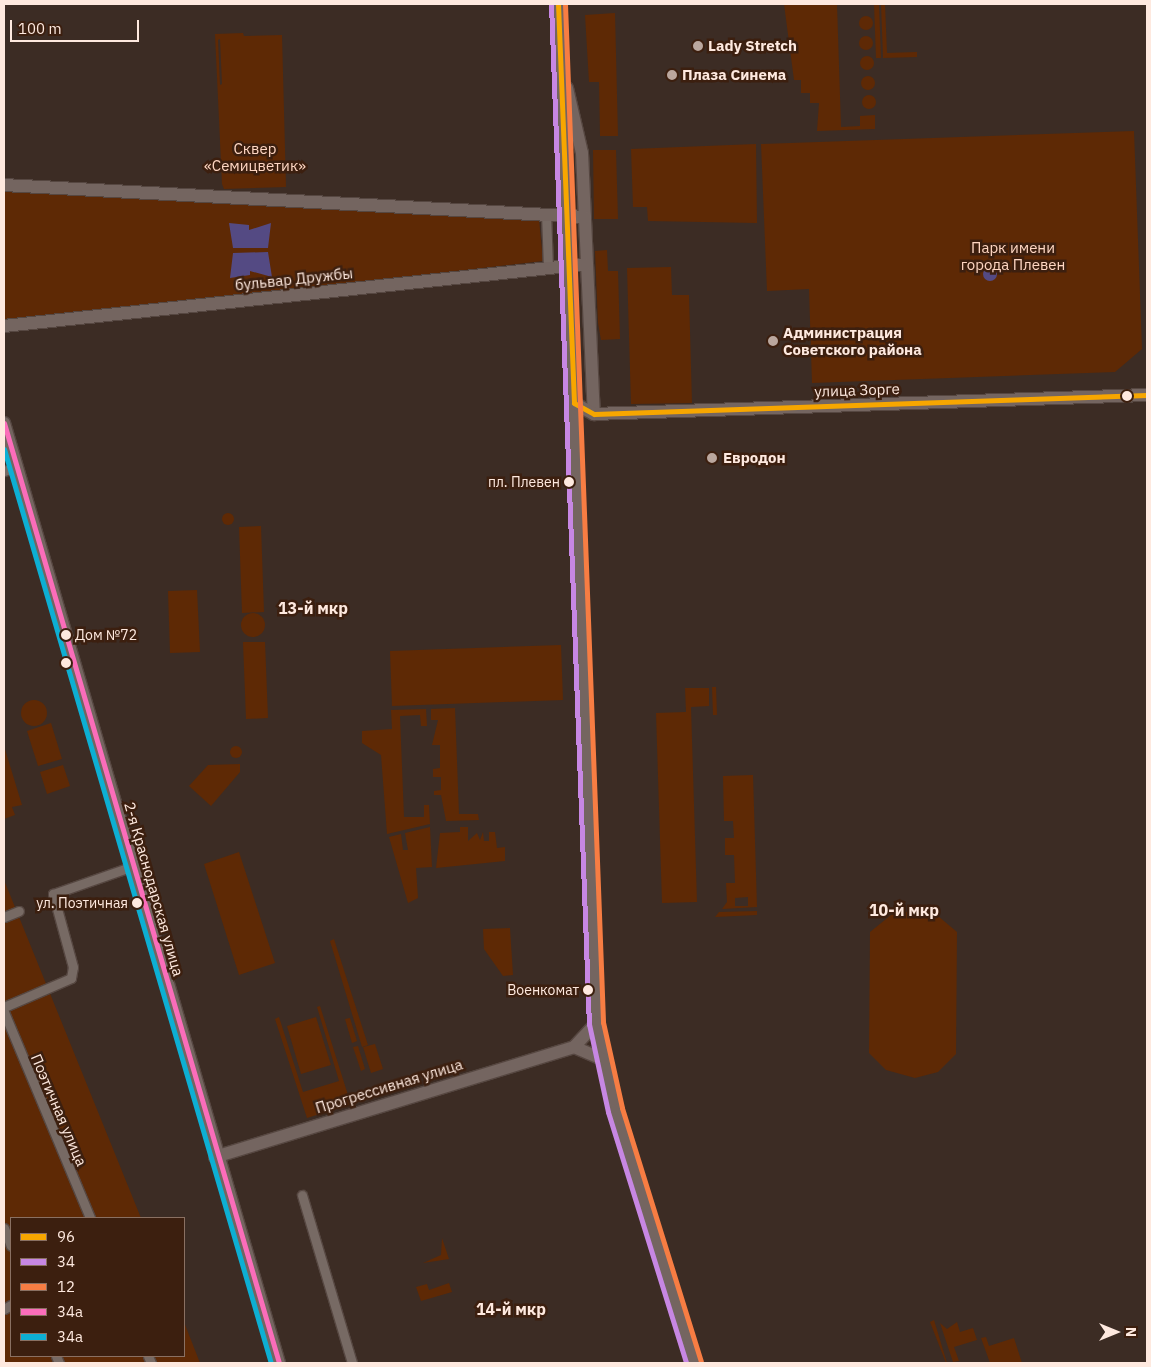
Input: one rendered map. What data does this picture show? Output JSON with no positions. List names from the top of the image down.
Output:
{
  "streets": {
    "street": [
      "бульвар Дружбы",
      "улица Зорге",
      "2-я Краснодарская улица",
      "Прогрессивная улица",
      "Поэтичная улица"
    ]
  },
  "crossings": [
    ["2-я Краснодарская улица", "Прогрессивная улица"]
  ],
  "districts": ["13-й мкр", "10-й мкр", "14-й мкр"],
  "parks": ["Сквер «Семицветик»", "Парк имени города Плевен"],
  "places": [
    "Lady Stretch",
    "Плаза Синема",
    "Администрация Советского района",
    "Евродон",
    "пл. Плевен",
    "Дом №72",
    "ул. Поэтичная",
    "Военкомат"
  ],
  "lines": [
    "transit line 96",
    "transit line 34",
    "transit line 12",
    "transit line 34а",
    "transit line 34a"
  ],
  "legend": [
    "96",
    "34",
    "12",
    "34а",
    "34a"
  ],
  "scale_bar": "100 m",
  "north": "right"
}
